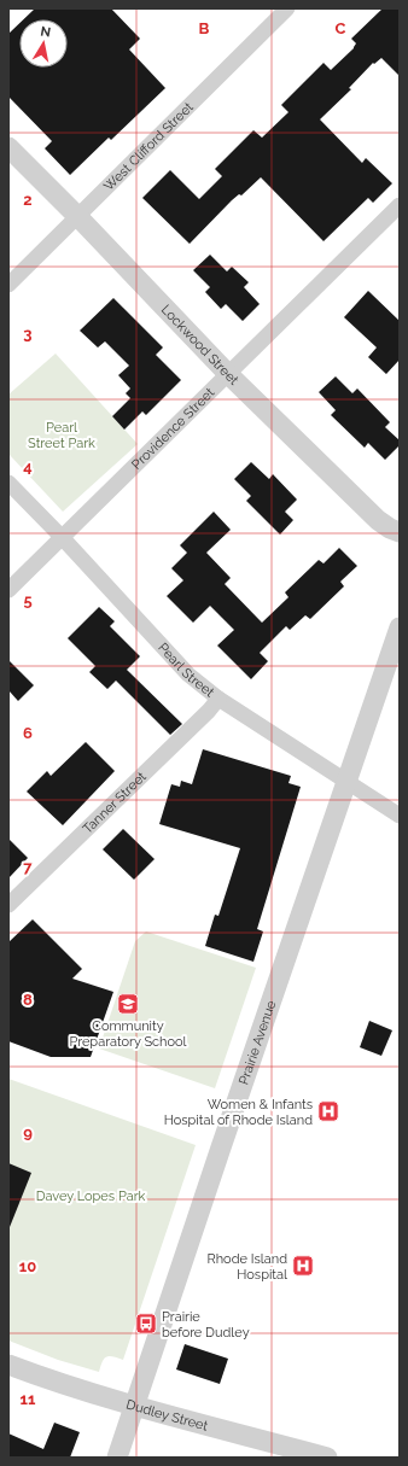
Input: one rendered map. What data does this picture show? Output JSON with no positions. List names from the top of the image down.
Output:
{
  "streets": {
    "street": [
      "West Clifford Street",
      "Lockwood Street",
      "Providence Street",
      "Pearl Street",
      "Tanner Street",
      "Prairie Avenue",
      "Dudley Street"
    ]
  },
  "crossings": [
    ["West Clifford Street", "Lockwood Street"],
    ["Lockwood Street", "Providence Street"],
    ["Providence Street", "Pearl Street"],
    ["Pearl Street", "Tanner Street"],
    ["Pearl Street", "Prairie Avenue"],
    ["Prairie Avenue", "Dudley Street"]
  ],
  "parks": ["Pearl Street Park", "Davey Lopes Park"],
  "places": {
    "school or university": ["Community Preparatory School"],
    "hospital": ["Women & Infants Hospital of Rhode Island", "Rhode Island Hospital"],
    "bus stop": ["Prairie before Dudley"]
  },
  "north": "top",
  "grid": {
    "columns": ["B", "C"],
    "rows": [
      "2",
      "3",
      "4",
      "5",
      "6",
      "7",
      "8",
      "9",
      "10",
      "11"
    ]
  }
}
